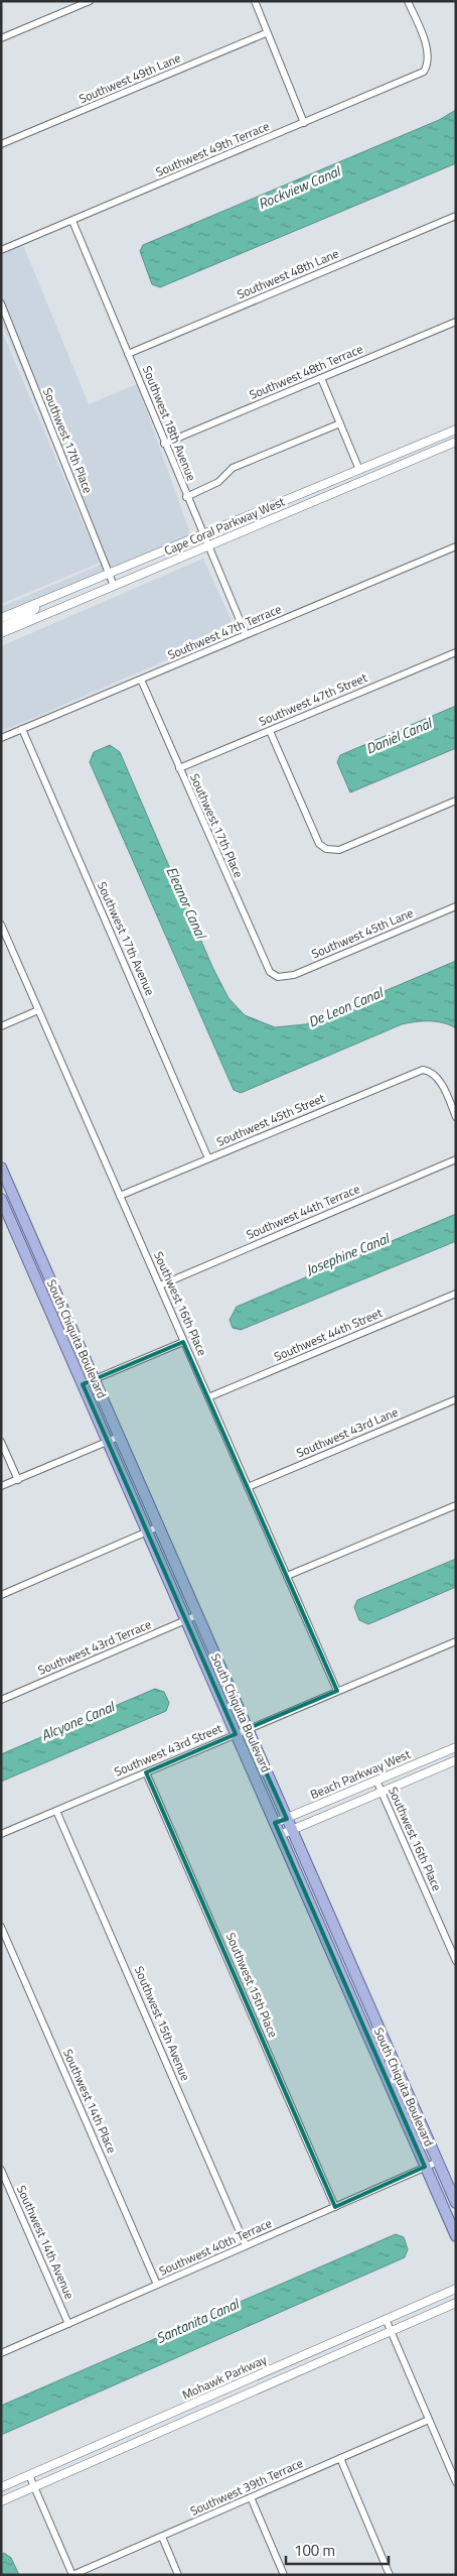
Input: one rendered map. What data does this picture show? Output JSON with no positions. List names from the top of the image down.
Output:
{
  "streets": {
    "main road": ["South Chiquita Boulevard"],
    "street": [
      "Southwest 49th Lane",
      "Southwest 49th Terrace",
      "Southwest 48th Lane",
      "Southwest 48th Terrace",
      "Southwest 18th Avenue",
      "Southwest 17th Place",
      "Cape Coral Parkway West",
      "Southwest 47th Terrace",
      "Southwest 47th Street",
      "Southwest 45th Lane",
      "Southwest 17th Avenue",
      "Southwest 45th Street",
      "Southwest 44th Terrace",
      "Southwest 16th Place",
      "Southwest 44th Street",
      "Southwest 43rd Lane",
      "Southwest 43rd Terrace",
      "Southwest 43rd Street",
      "Beach Parkway West",
      "Southwest 15th Place",
      "Southwest 15th Avenue",
      "Southwest 14th Place",
      "Southwest 14th Avenue",
      "Southwest 40th Terrace",
      "Mohawk Parkway",
      "Southwest 39th Terrace"
    ]
  },
  "crossings": [
    ["Southwest 49th Terrace", "Southwest 18th Avenue"],
    ["Southwest 48th Lane", "Southwest 18th Avenue"],
    ["Southwest 48th Terrace", "Southwest 18th Avenue"],
    ["Southwest 18th Avenue", "Cape Coral Parkway West"],
    ["Southwest 18th Avenue", "Southwest 47th Terrace"],
    ["Southwest 17th Place", "Cape Coral Parkway West"],
    ["Southwest 17th Place", "Southwest 47th Terrace"],
    ["Southwest 17th Place", "Southwest 47th Street"],
    ["Southwest 17th Place", "Southwest 45th Lane"],
    ["Southwest 47th Terrace", "Southwest 17th Avenue"],
    ["Southwest 17th Avenue", "Southwest 45th Street"],
    ["Southwest 45th Street", "Southwest 16th Place"],
    ["Southwest 44th Terrace", "Southwest 16th Place"],
    ["Southwest 16th Place", "Southwest 44th Street"],
    ["Southwest 16th Place", "Southwest 43rd Lane"],
    ["Southwest 16th Place", "Southwest 43rd Street"],
    ["Southwest 16th Place", "Beach Parkway West"],
    ["South Chiquita Boulevard", "Southwest 43rd Terrace"],
    ["South Chiquita Boulevard", "Southwest 43rd Street"],
    ["South Chiquita Boulevard", "Beach Parkway West"],
    ["South Chiquita Boulevard", "Southwest 40th Terrace"],
    ["Southwest 43rd Street", "Southwest 15th Place"],
    ["Southwest 43rd Street", "Southwest 15th Avenue"],
    ["Southwest 15th Place", "Southwest 40th Terrace"],
    ["Southwest 15th Avenue", "Southwest 40th Terrace"],
    ["Southwest 14th Place", "Southwest 40th Terrace"],
    ["Southwest 14th Avenue", "Southwest 40th Terrace"]
  ],
  "water": [
    "Rockview Canal",
    "Daniel Canal",
    "Eleanor Canal",
    "De Leon Canal",
    "Josephine Canal",
    "Alcyone Canal",
    "Santanita Canal"
  ],
  "scale_bar": "100 m"
}
